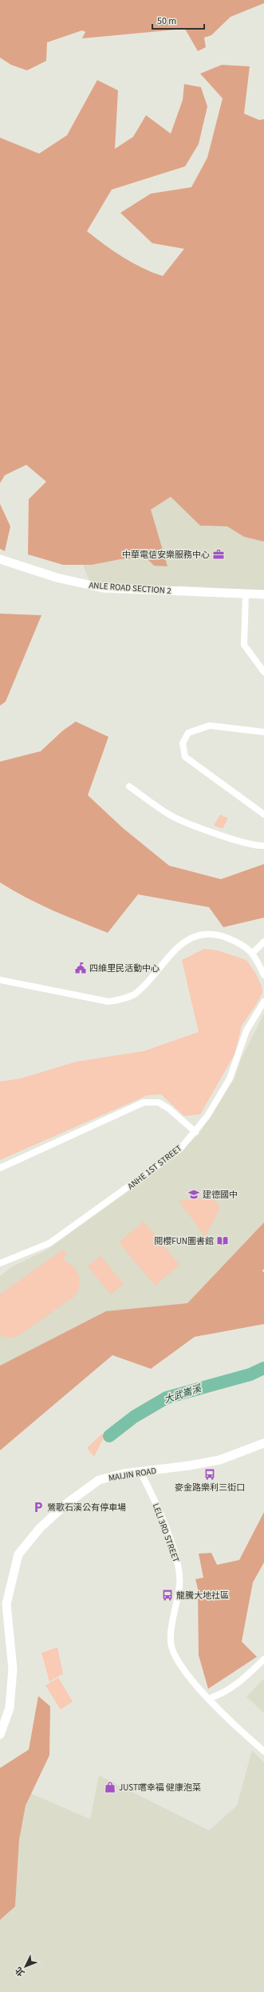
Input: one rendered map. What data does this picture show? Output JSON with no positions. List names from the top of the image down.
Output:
{
  "streets": {
    "street": [
      "ANLE ROAD SECTION 2",
      "ANHE 1ST STREET",
      "MAIJIN ROAD",
      "LELI 3RD STREET"
    ]
  },
  "crossings": [
    ["MAIJIN ROAD", "LELI 3RD STREET"]
  ],
  "water": ["大武崙溪"],
  "places": {
    "office": ["中華電信安樂服務中心"],
    "public building": ["四維里民活動中心"],
    "school or university": ["建德國中"],
    "library": ["閱櫻FUN圖書館"],
    "bus stop": ["麥金路樂利三街口", "龍騰大地社區"],
    "parking": ["鶯歌石溪公有停車場"],
    "shop": ["JUST嚐幸福 健康泡菜"]
  },
  "scale_bar": "50 m",
  "north": "bottom left"
}
